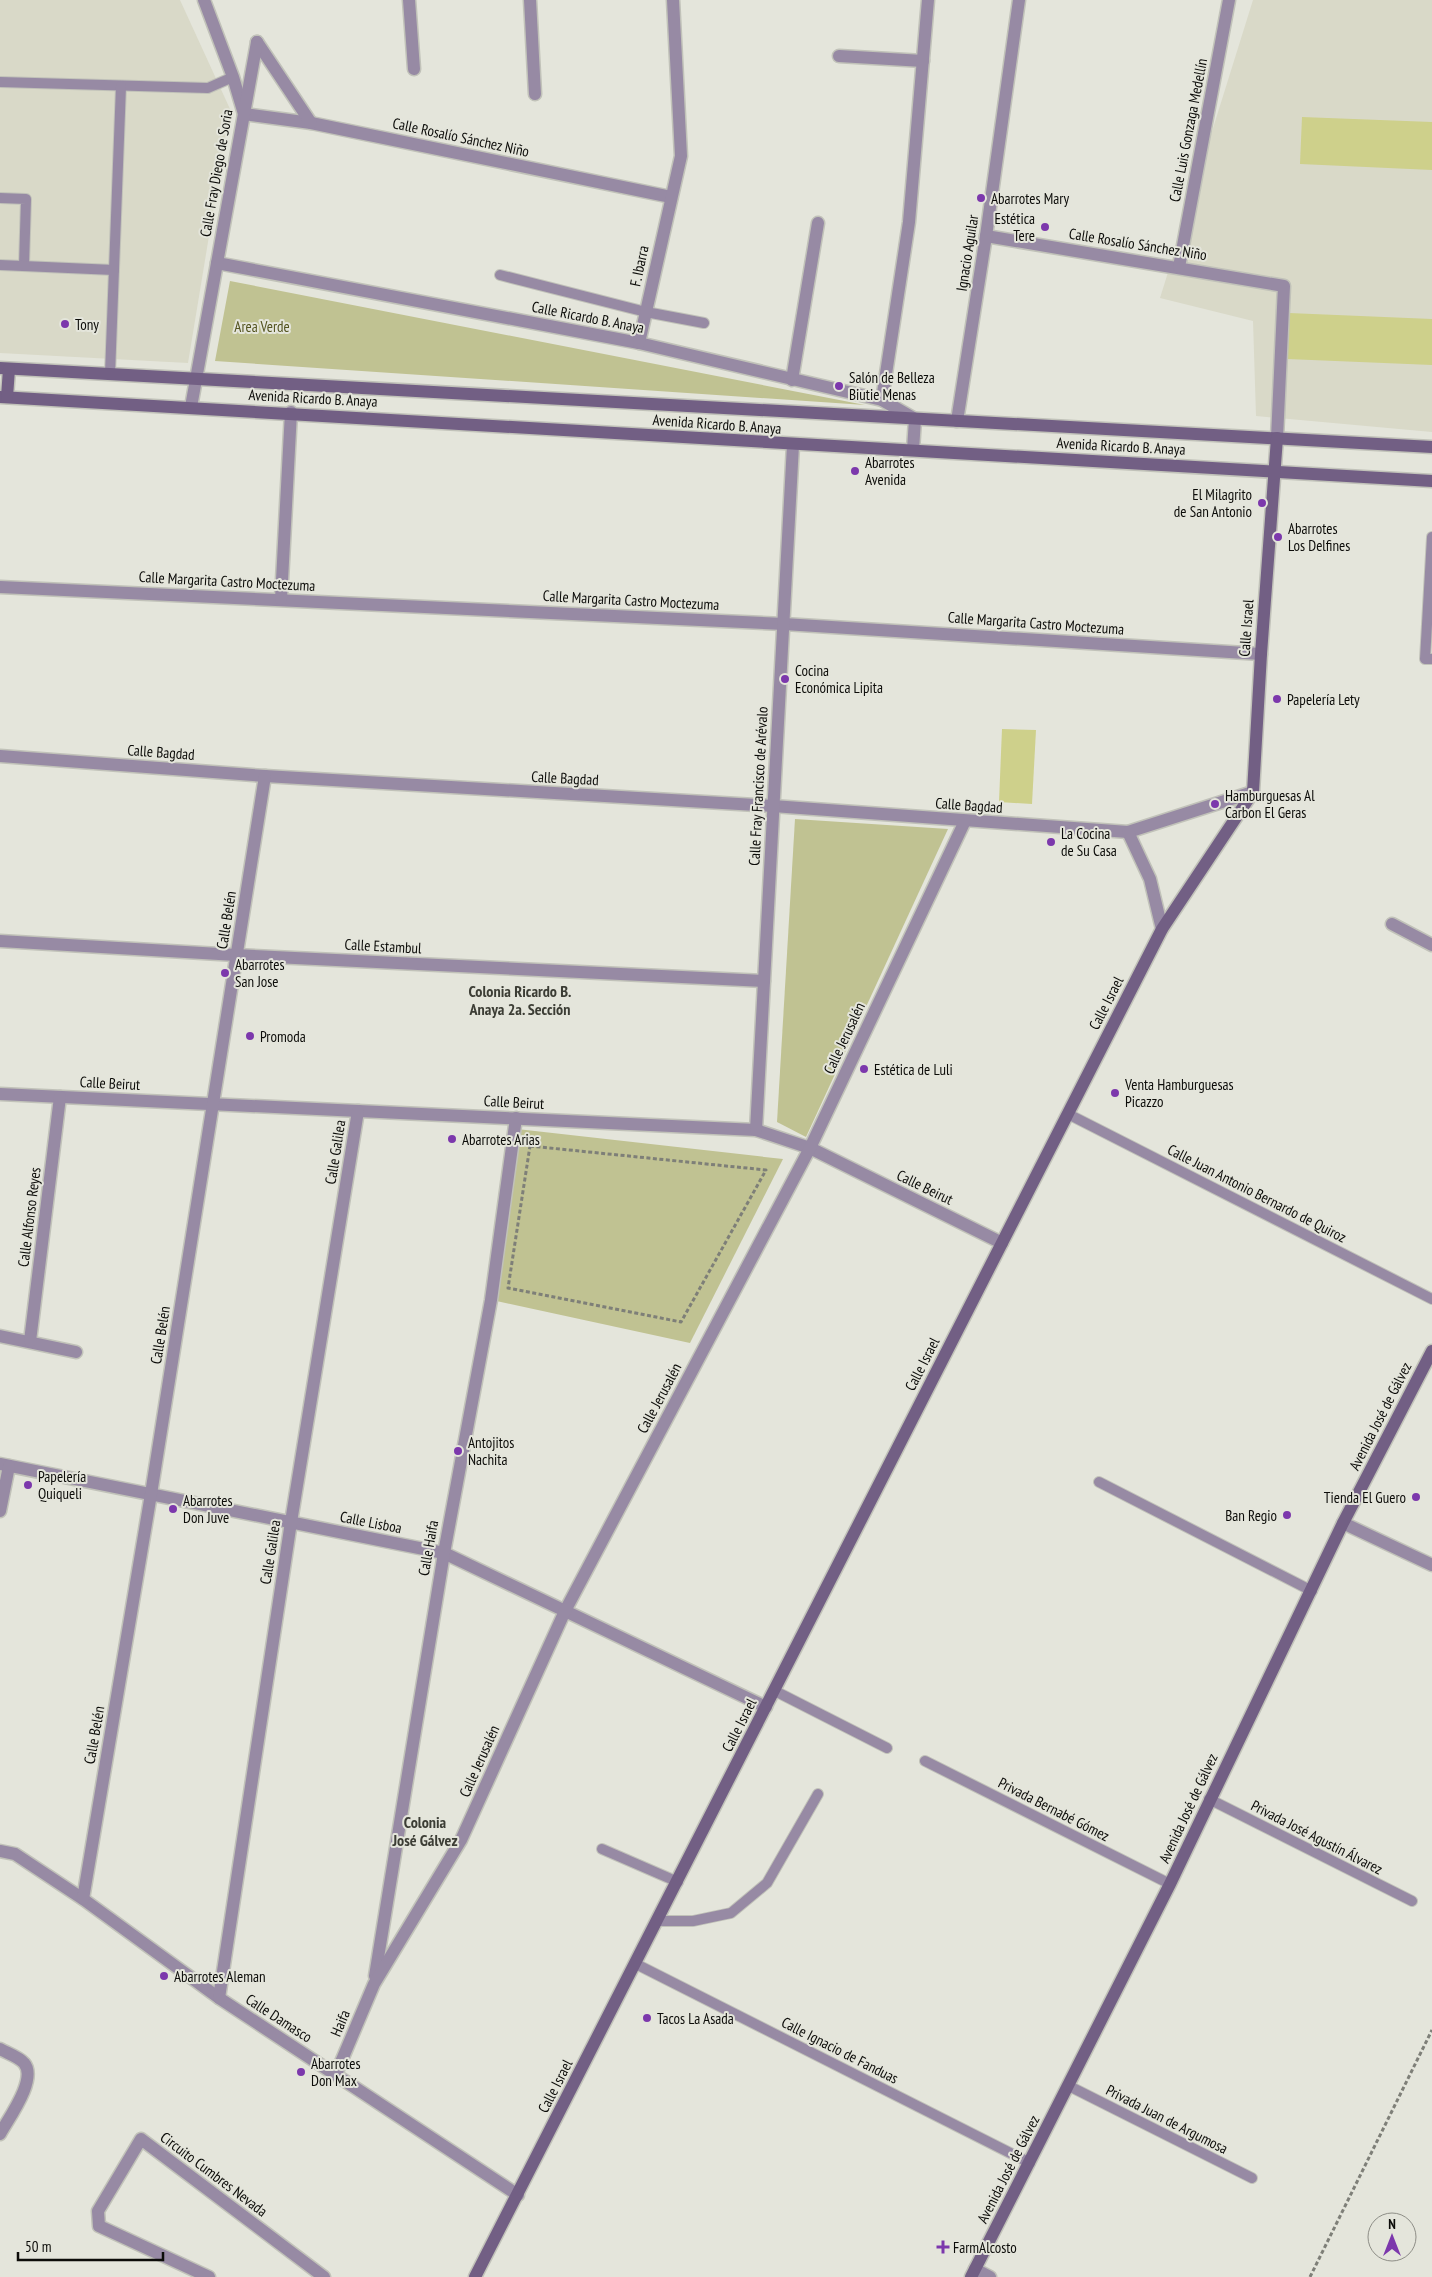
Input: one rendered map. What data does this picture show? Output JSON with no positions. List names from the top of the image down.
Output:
{
  "streets": {
    "main road": ["Avenida Ricardo B. Anaya", "Calle Israel", "Avenida José de Gálvez"],
    "street": [
      "Calle Luis Gonzaga Medellín",
      "Calle Rosalío Sánchez Niño",
      "Calle Fray Diego de Soria",
      "Ignacio Aguilar",
      "F. Ibarra",
      "Calle Ricardo B. Anaya",
      "Calle Margarita Castro Moctezuma",
      "Calle Bagdad",
      "Calle Fray Francisco de Arévalo",
      "Calle Belén",
      "Calle Estambul",
      "Calle Jerusalén",
      "Calle Beirut",
      "Calle Galilea",
      "Calle Alfonso Reyes",
      "Calle Lisboa",
      "Calle Haifa",
      "Calle Damasco",
      "Haifa",
      "Circuito Cumbres Nevada"
    ],
    "lane": [
      "Calle Juan Antonio Bernardo de Quiroz",
      "Privada Bernabé Gómez",
      "Privada José Agustín Álvarez",
      "Calle Ignacio de Fanduas",
      "Privada Juan de Argumosa"
    ]
  },
  "crossings": [
    ["Calle Luis Gonzaga Medellín", "Calle Rosalío Sánchez Niño"],
    ["Calle Rosalío Sánchez Niño", "Calle Fray Diego de Soria"],
    ["Calle Rosalío Sánchez Niño", "Ignacio Aguilar"],
    ["Calle Rosalío Sánchez Niño", "F. Ibarra"],
    ["Calle Rosalío Sánchez Niño", "Avenida Ricardo B. Anaya"],
    ["Calle Rosalío Sánchez Niño", "Calle Israel"],
    ["Calle Fray Diego de Soria", "Calle Ricardo B. Anaya"],
    ["Calle Fray Diego de Soria", "Avenida Ricardo B. Anaya"],
    ["Ignacio Aguilar", "Avenida Ricardo B. Anaya"],
    ["F. Ibarra", "Calle Ricardo B. Anaya"],
    ["Calle Ricardo B. Anaya", "Avenida Ricardo B. Anaya"],
    ["Avenida Ricardo B. Anaya", "Calle Israel"],
    ["Avenida Ricardo B. Anaya", "Calle Fray Francisco de Arévalo"],
    ["Calle Margarita Castro Moctezuma", "Calle Israel"],
    ["Calle Margarita Castro Moctezuma", "Calle Fray Francisco de Arévalo"],
    ["Calle Israel", "Calle Bagdad"],
    ["Calle Israel", "Calle Beirut"],
    ["Calle Israel", "Calle Juan Antonio Bernardo de Quiroz"],
    ["Calle Israel", "Calle Lisboa"],
    ["Calle Israel", "Calle Damasco"],
    ["Calle Israel", "Calle Ignacio de Fanduas"],
    ["Calle Bagdad", "Calle Fray Francisco de Arévalo"],
    ["Calle Bagdad", "Calle Belén"],
    ["Calle Bagdad", "Calle Jerusalén"],
    ["Calle Fray Francisco de Arévalo", "Calle Estambul"],
    ["Calle Fray Francisco de Arévalo", "Calle Beirut"],
    ["Calle Belén", "Calle Estambul"],
    ["Calle Belén", "Calle Beirut"],
    ["Calle Belén", "Calle Lisboa"],
    ["Calle Belén", "Calle Damasco"],
    ["Calle Jerusalén", "Calle Beirut"],
    ["Calle Jerusalén", "Calle Lisboa"],
    ["Calle Jerusalén", "Calle Haifa"],
    ["Calle Jerusalén", "Haifa"],
    ["Calle Beirut", "Calle Galilea"],
    ["Calle Beirut", "Calle Alfonso Reyes"],
    ["Calle Beirut", "Calle Haifa"],
    ["Calle Galilea", "Calle Lisboa"],
    ["Calle Galilea", "Calle Damasco"],
    ["Avenida José de Gálvez", "Privada Bernabé Gómez"],
    ["Avenida José de Gálvez", "Privada José Agustín Álvarez"],
    ["Avenida José de Gálvez", "Calle Ignacio de Fanduas"],
    ["Avenida José de Gálvez", "Privada Juan de Argumosa"],
    ["Calle Lisboa", "Calle Haifa"],
    ["Calle Haifa", "Haifa"],
    ["Calle Damasco", "Haifa"]
  ],
  "districts": ["Colonia Ricardo B. Anaya 2a. Sección", "Colonia José Gálvez"],
  "parks": ["Area Verde"],
  "places": {
    "other": [
      "Abarrotes Mary",
      "Estética Tere",
      "Tony",
      "Salón de Belleza Biutie Menas",
      "Abarrotes Avenida",
      "El Milagrito de San Antonio",
      "Abarrotes Los Delfines",
      "Cocina Económica Lipita",
      "Papelería Lety",
      "Hamburguesas Al Carbon El Geras",
      "La Cocina de Su Casa",
      "Abarrotes San Jose",
      "Promoda",
      "Estética de Luli",
      "Venta Hamburguesas Picazzo",
      "Abarrotes Arias",
      "Antojitos Nachita",
      "Papelería Quiqueli",
      "Tienda El Guero",
      "Abarrotes Don Juve",
      "Ban Regio",
      "Abarrotes Aleman",
      "Tacos La Asada",
      "Abarrotes Don Max"
    ],
    "health": ["FarmAlcosto"]
  },
  "scale_bar": "50 m",
  "north": "top"
}
